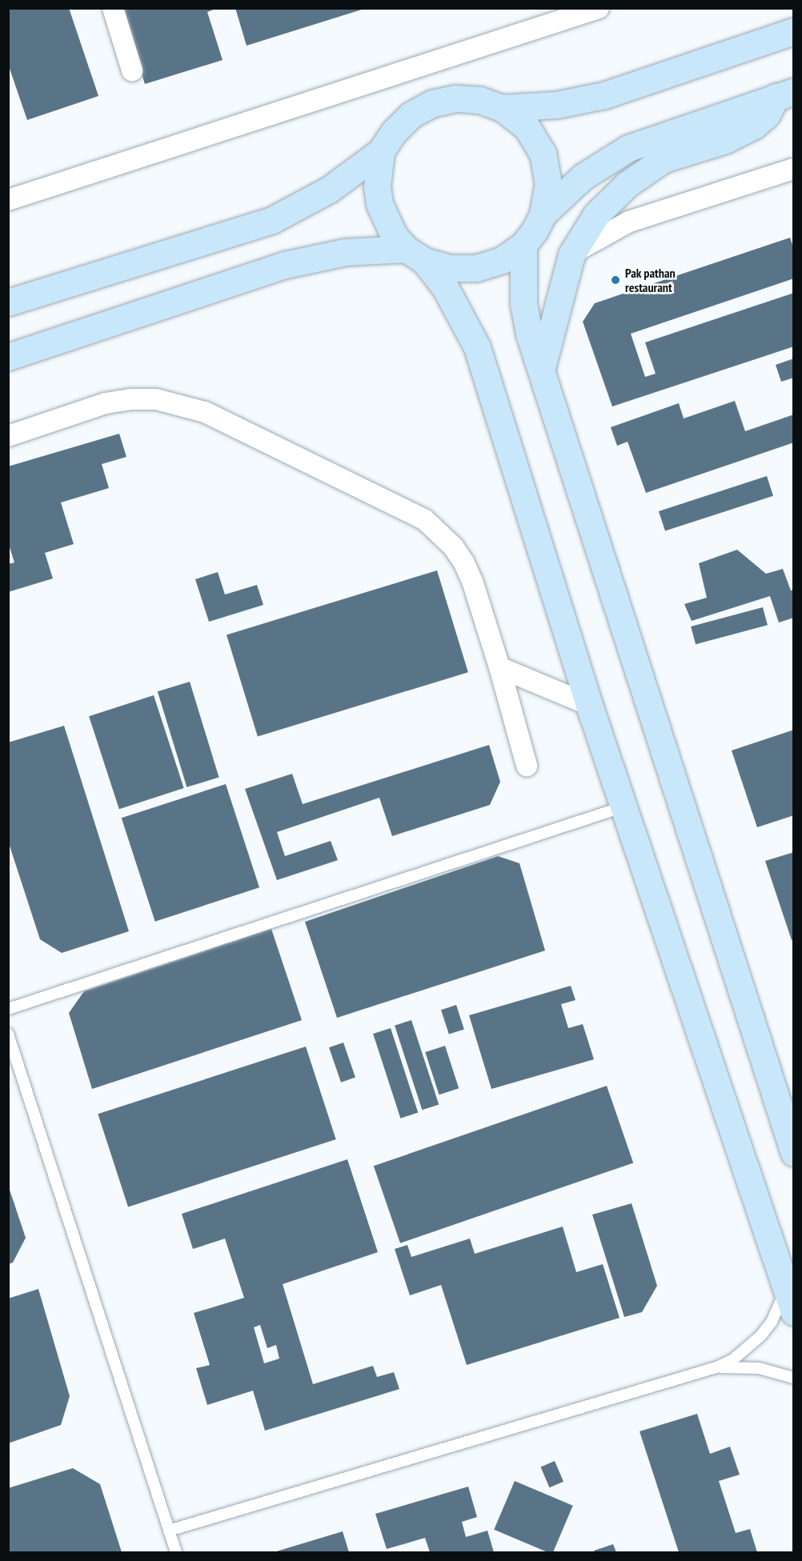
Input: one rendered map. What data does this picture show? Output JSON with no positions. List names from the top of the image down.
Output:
{
  "places": ["Pak pathan restaurant"]
}
